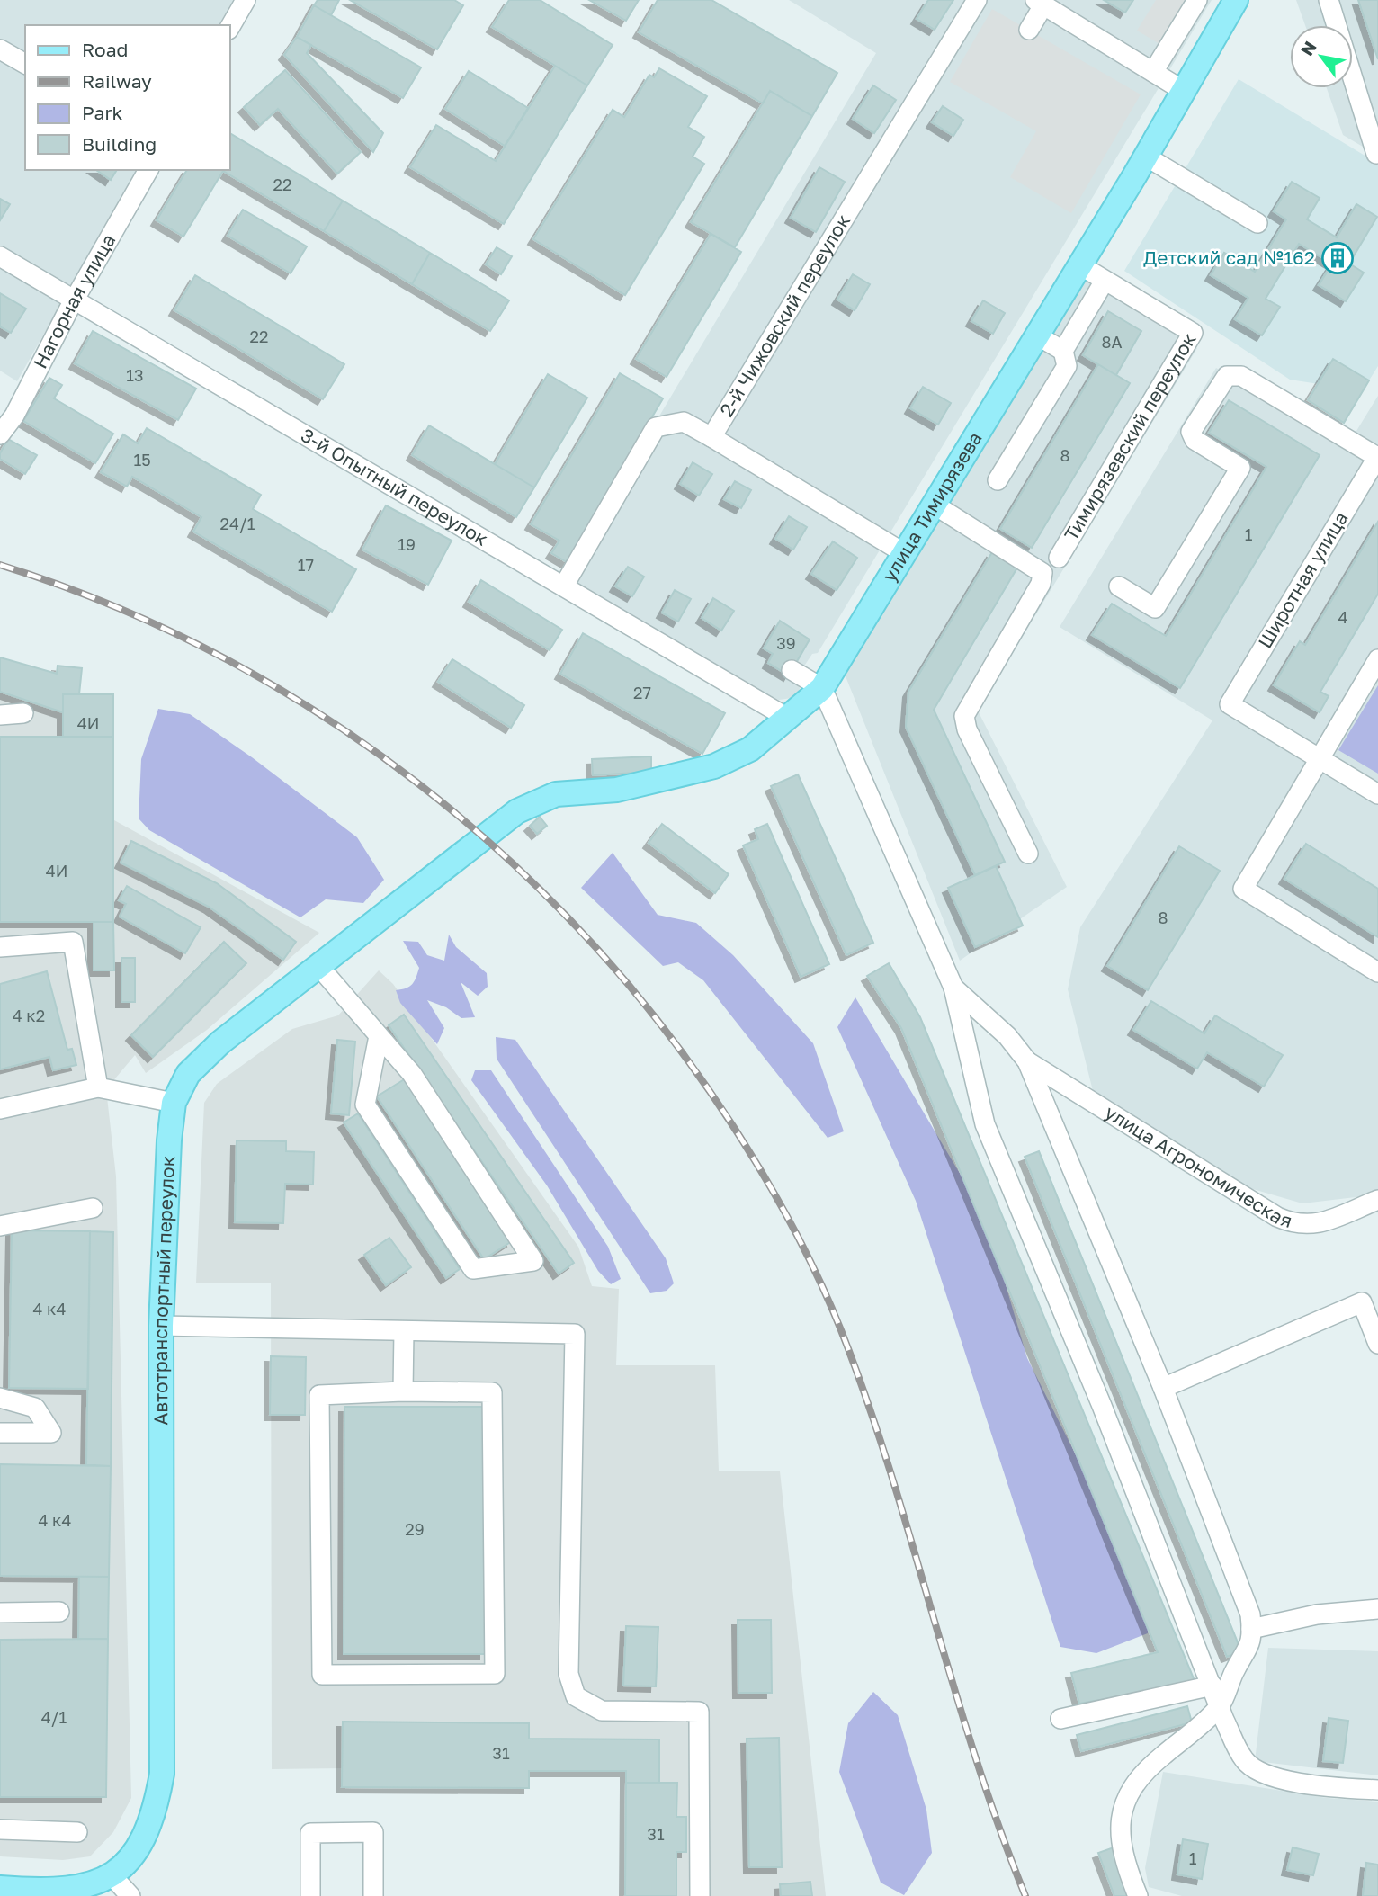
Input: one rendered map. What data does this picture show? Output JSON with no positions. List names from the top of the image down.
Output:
{
  "streets": {
    "main road": ["улица Тимирязева", "Автотранспортный переулок"],
    "street": [
      "Нагорная улица",
      "2-й Чижовский переулок",
      "Тимирязевский переулок",
      "3-й Опытный переулок",
      "Широтная улица",
      "улица Агрономическая"
    ]
  },
  "crossings": [
    ["Нагорная улица", "3-й Опытный переулок"],
    ["2-й Чижовский переулок", "улица Тимирязева"],
    ["Тимирязевский переулок", "улица Тимирязева"],
    ["3-й Опытный переулок", "улица Тимирязева"],
    ["улица Тимирязева", "Автотранспортный переулок"]
  ],
  "places": {
    "building": ["Детский сад №162"]
  },
  "house_numbers": [
    "22",
    "22",
    "8А",
    "13",
    "8",
    "15",
    "24/1",
    "1",
    "19",
    "17",
    "4",
    "39",
    "27",
    "4И",
    "4И",
    "8",
    "4 к2",
    "4 к4",
    "4 к4",
    "29",
    "4/1",
    "31",
    "31",
    "1"
  ],
  "legend": [
    "Road",
    "Railway",
    "Park",
    "Building"
  ],
  "north": "top left"
}
